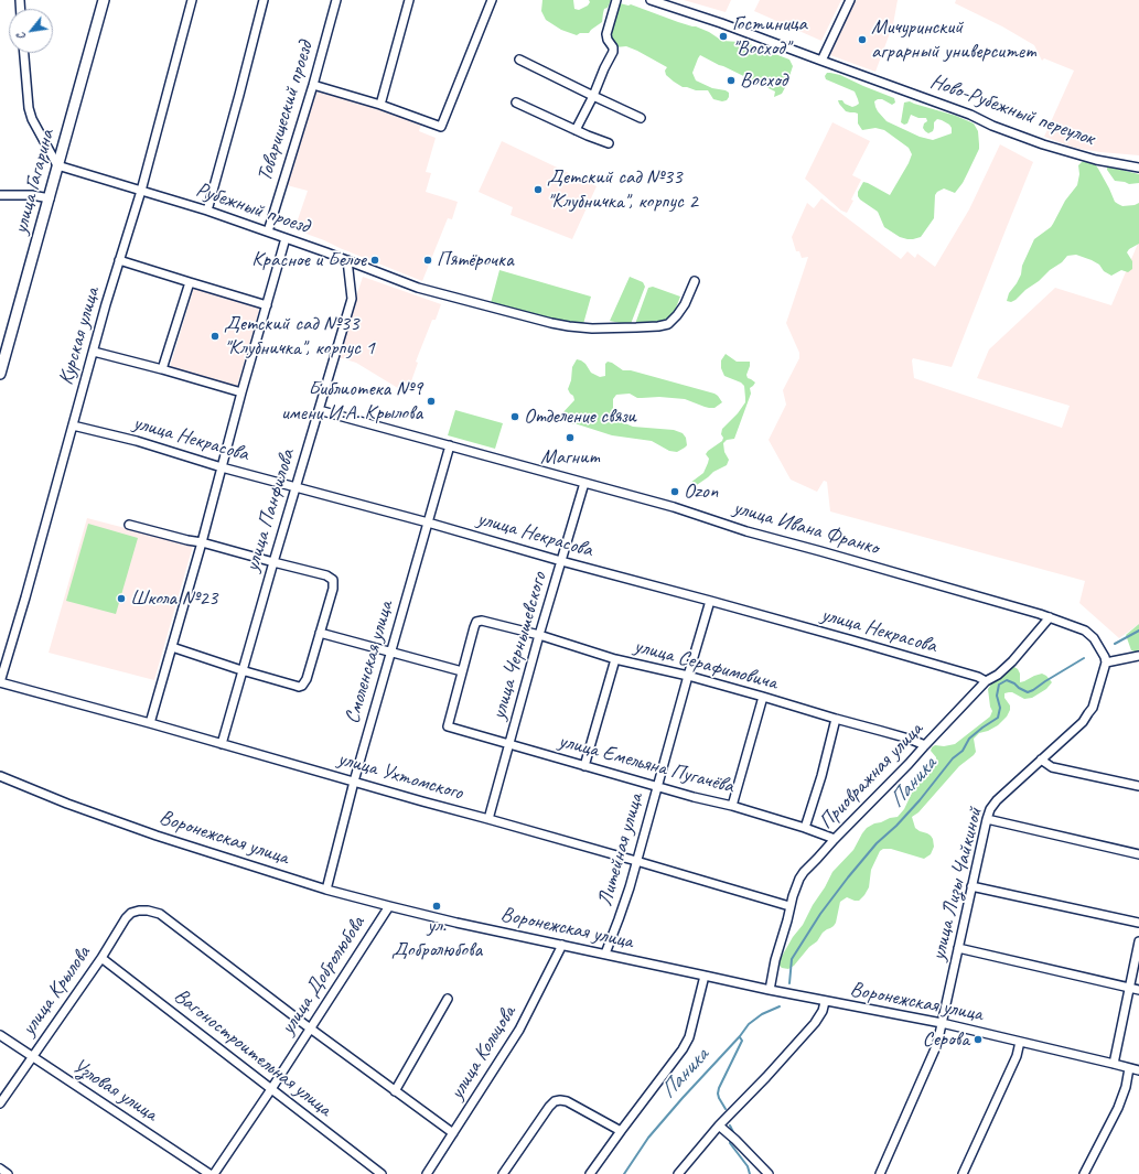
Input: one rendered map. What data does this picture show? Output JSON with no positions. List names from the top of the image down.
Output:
{
  "streets": {
    "main road": ["улица Гагарина"],
    "street": [
      "Ново-Рубежный переулок",
      "Товарищеский проезд",
      "Рубежный проезд",
      "Курская улица",
      "улица Некрасова",
      "улица Панфилова",
      "улица Ивана Франко",
      "улица Чернышевского",
      "Смоленская улица",
      "улица Серафимовича",
      "улица Емельяна Пугачёва",
      "улица Ухтомского",
      "Приовражная улица",
      "Воронежская улица",
      "Литейная улица",
      "улица Лизы Чайкиной",
      "улица Добролюбова",
      "улица Крылова",
      "Вагоностроительная улица",
      "улица Кольцова",
      "Узловая улица"
    ]
  },
  "crossings": [
    ["Товарищеский проезд", "Рубежный проезд"],
    ["улица Гагарина", "Рубежный проезд"],
    ["Рубежный проезд", "Курская улица"],
    ["Рубежный проезд", "улица Панфилова"],
    ["Курская улица", "улица Некрасова"],
    ["Курская улица", "улица Ухтомского"],
    ["улица Некрасова", "улица Панфилова"],
    ["улица Некрасова", "улица Чернышевского"],
    ["улица Некрасова", "Смоленская улица"],
    ["улица Некрасова", "Приовражная улица"],
    ["улица Некрасова", "Литейная улица"],
    ["улица Панфилова", "улица Ивана Франко"],
    ["улица Панфилова", "улица Ухтомского"],
    ["улица Ивана Франко", "улица Чернышевского"],
    ["улица Ивана Франко", "Смоленская улица"],
    ["улица Ивана Франко", "Приовражная улица"],
    ["улица Ивана Франко", "улица Лизы Чайкиной"],
    ["улица Чернышевского", "улица Серафимовича"],
    ["улица Чернышевского", "улица Емельяна Пугачёва"],
    ["улица Чернышевского", "улица Ухтомского"],
    ["Смоленская улица", "улица Ухтомского"],
    ["Смоленская улица", "Воронежская улица"],
    ["улица Серафимовича", "улица Емельяна Пугачёва"],
    ["улица Серафимовича", "Приовражная улица"],
    ["улица Серафимовича", "Литейная улица"],
    ["улица Емельяна Пугачёва", "Приовражная улица"],
    ["улица Емельяна Пугачёва", "Литейная улица"],
    ["улица Ухтомского", "Приовражная улица"],
    ["улица Ухтомского", "Литейная улица"],
    ["Приовражная улица", "Воронежская улица"],
    ["Воронежская улица", "Литейная улица"],
    ["Воронежская улица", "улица Лизы Чайкиной"],
    ["Воронежская улица", "улица Добролюбова"],
    ["Воронежская улица", "улица Кольцова"],
    ["улица Добролюбова", "улица Крылова"],
    ["улица Добролюбова", "Вагоностроительная улица"],
    ["улица Крылова", "Вагоностроительная улица"],
    ["улица Крылова", "Узловая улица"]
  ],
  "water": ["Паника"],
  "places": [
    "Гостиница \"Восход\"",
    "Мичуринский аграрный университет",
    "Восход",
    "Детский сад №33 \"Клубничка\", корпус 2",
    "Красное и Белое",
    "Пятёрочка",
    "Детский сад №33 \"Клубничка\", корпус 1",
    "Библиотека №9 имени И.А. Крылова",
    "Отделение связи",
    "Магнит",
    "Ozon",
    "Школа №23",
    "ул. Добролюбова",
    "Серова"
  ],
  "north": "bottom left"
}
